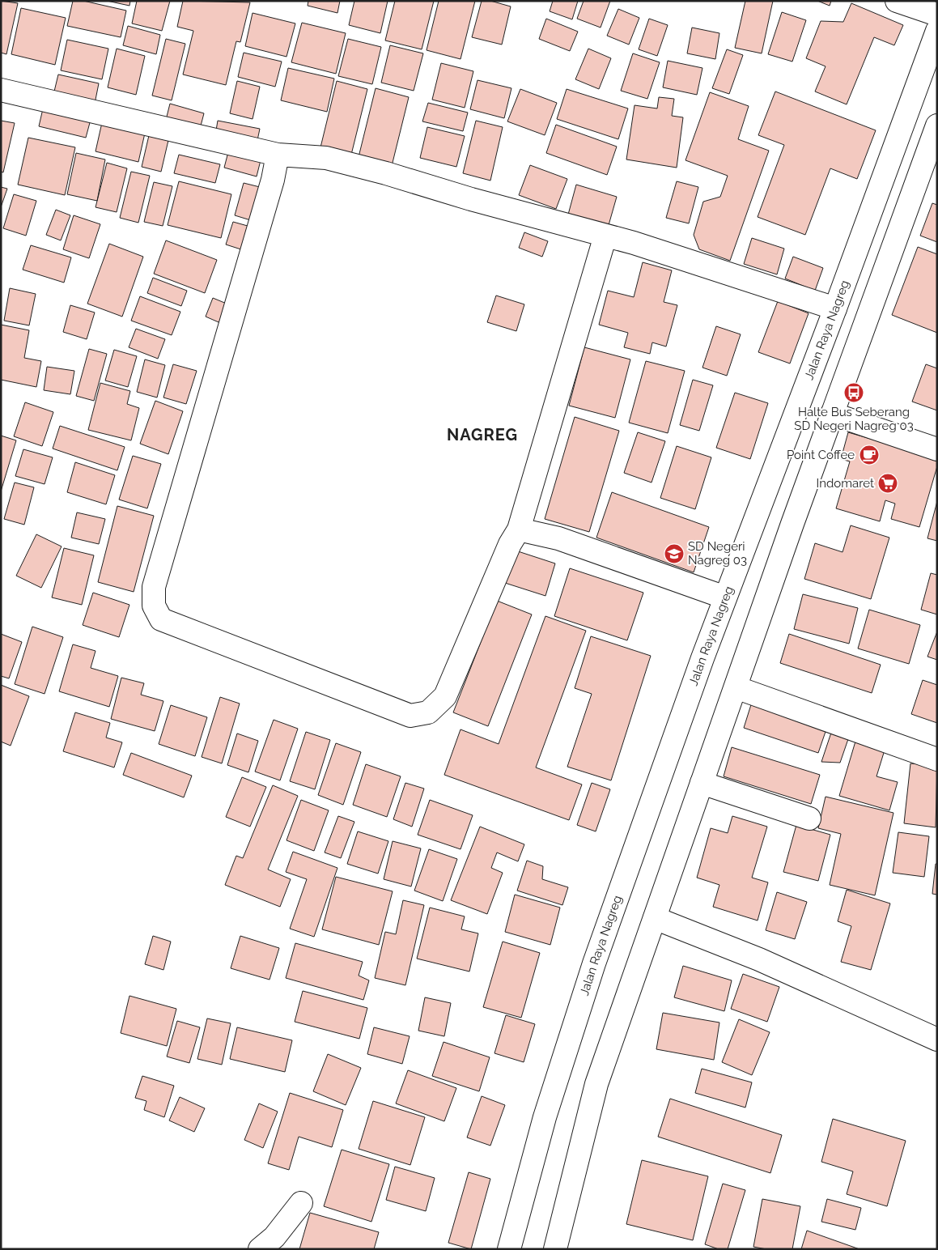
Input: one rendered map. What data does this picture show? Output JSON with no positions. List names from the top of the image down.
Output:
{
  "streets": {
    "main road": ["Jalan Raya Nagreg"]
  },
  "districts": ["NAGREG"],
  "places": {
    "bus stop": ["Halte Bus Seberang SD Negeri Nagreg 03"],
    "cafe": ["Point Coffee"],
    "supermarket": ["Indomaret"],
    "school or university": ["SD Negeri Nagreg 03"]
  }
}
